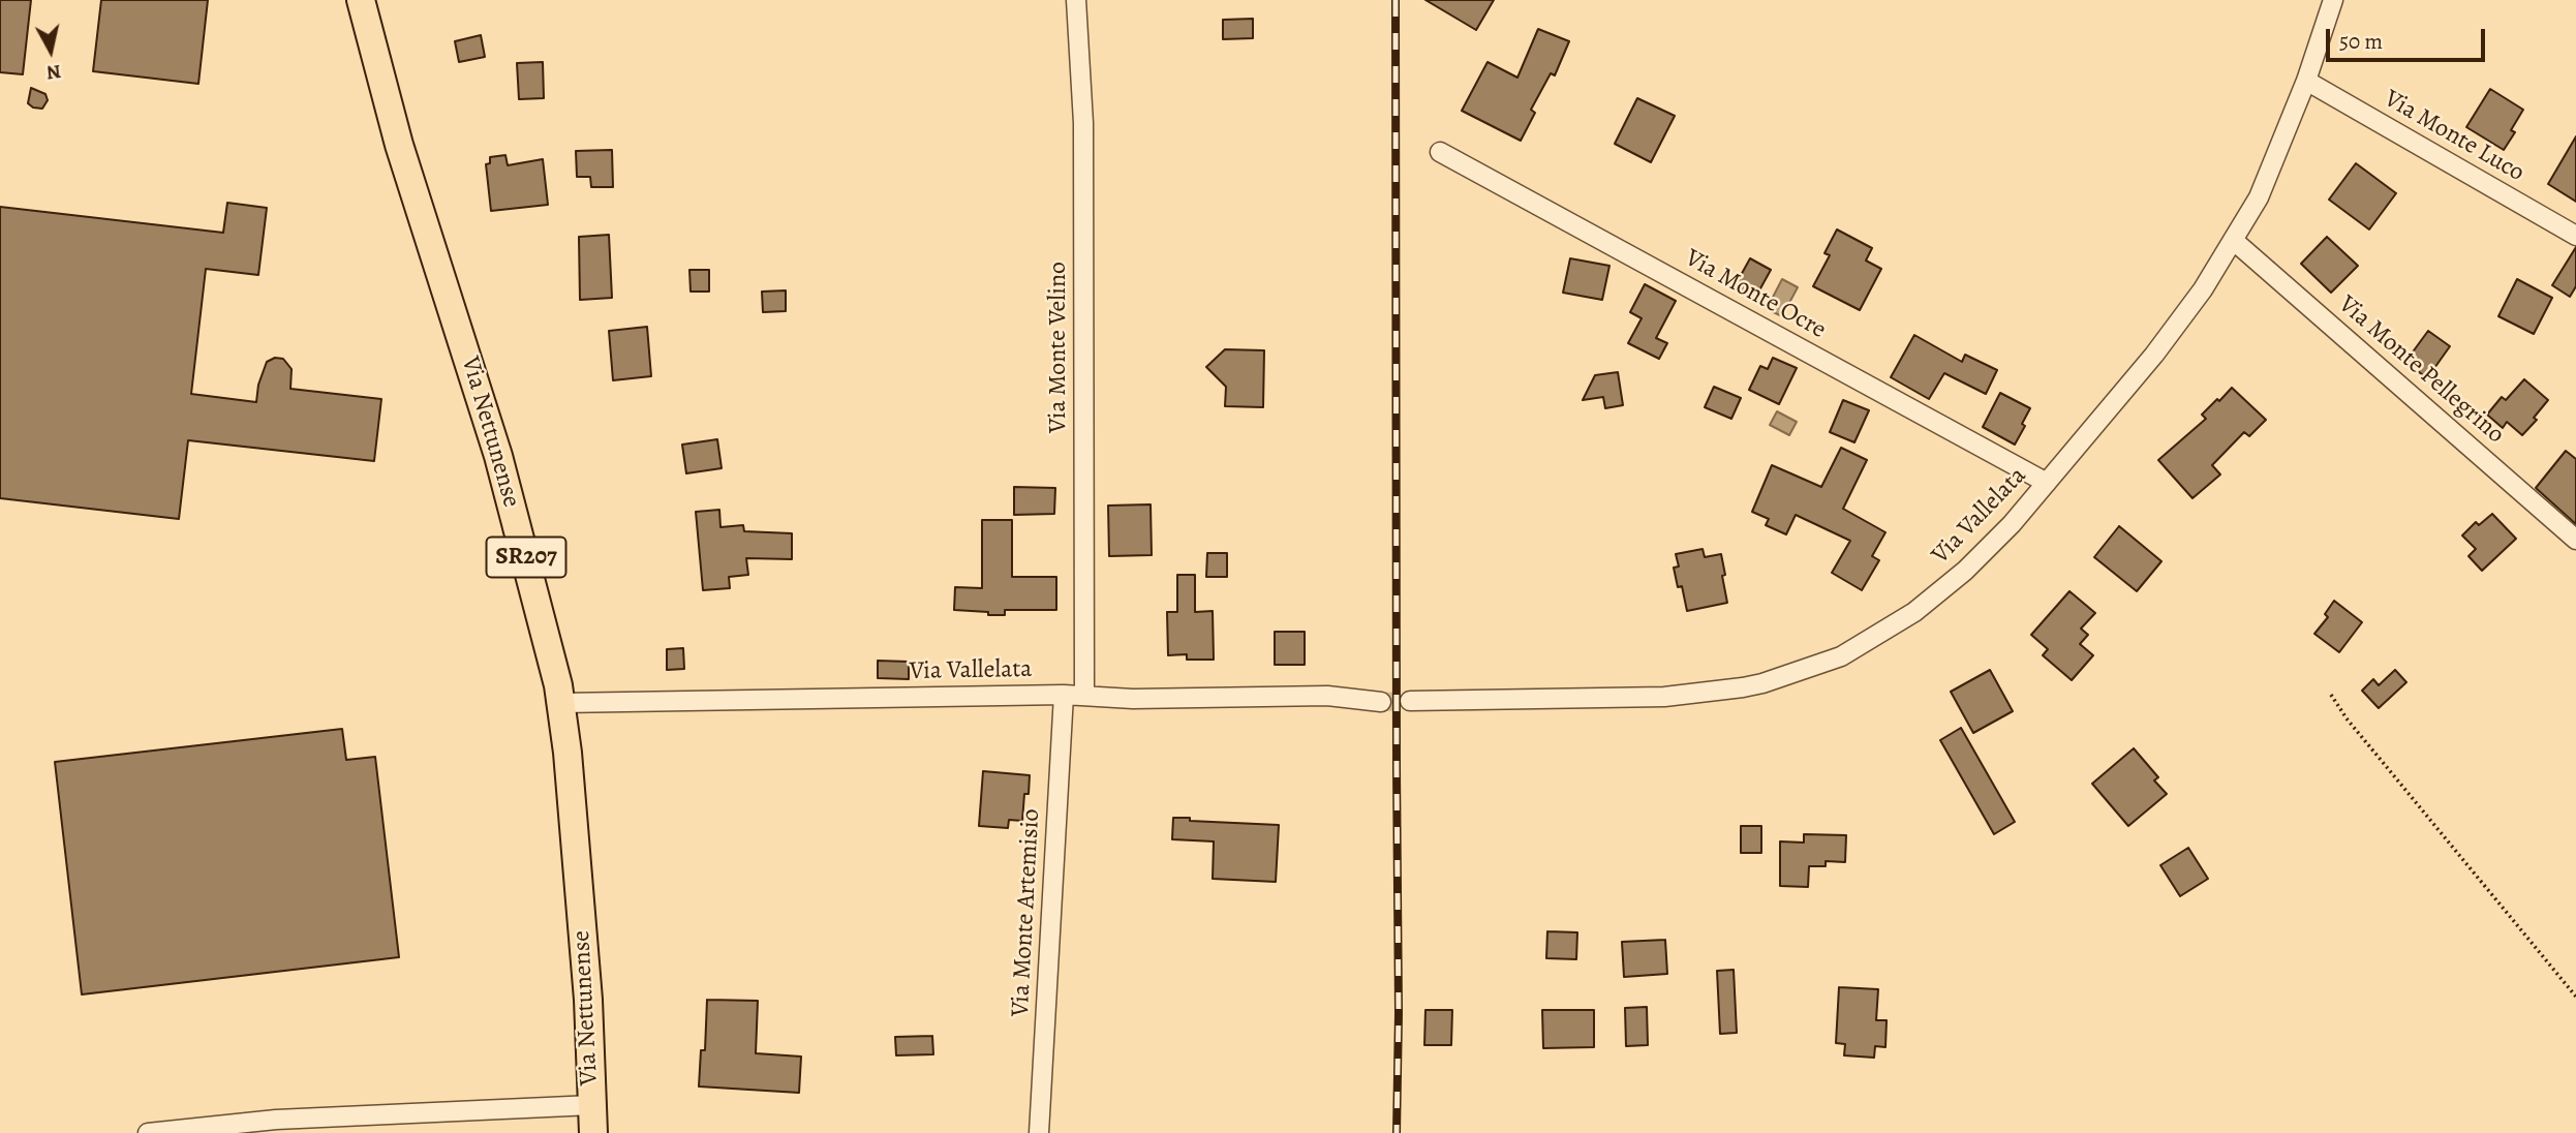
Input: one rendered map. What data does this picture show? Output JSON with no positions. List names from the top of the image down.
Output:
{
  "streets": {
    "main road": ["Via Nettunense", "SR207"],
    "street": [
      "Via Monte Luco",
      "Via Monte Ocre",
      "Via Monte Velino",
      "Via Monte Pellegrino",
      "Via Vallelata",
      "Via Monte Artemisio"
    ]
  },
  "crossings": [
    ["Via Monte Luco", "Via Vallelata"],
    ["Via Monte Ocre", "Via Vallelata"],
    ["Via Monte Velino", "Via Vallelata"],
    ["Via Monte Pellegrino", "Via Vallelata"],
    ["Via Nettunense", "Via Vallelata"],
    ["Via Vallelata", "Via Monte Artemisio"]
  ],
  "scale_bar": "50 m",
  "north": "bottom"
}
